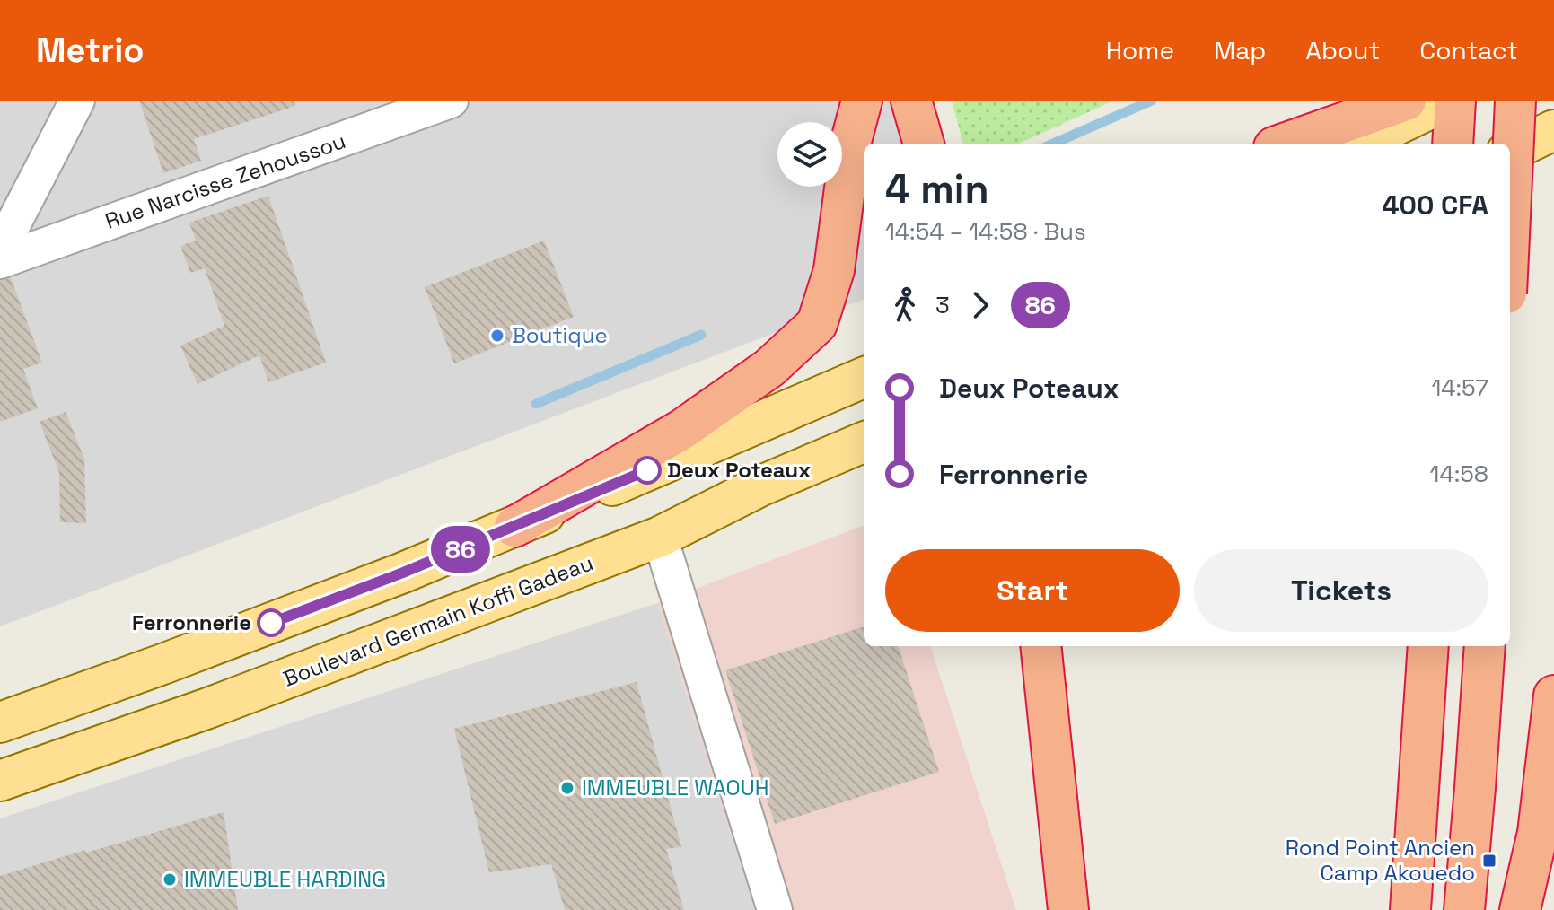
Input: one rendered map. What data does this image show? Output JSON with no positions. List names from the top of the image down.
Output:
{
  "streets": {
    "main road": ["Boulevard Germain Koffi Gadeau"],
    "street": ["Rue Narcisse Zehoussou"]
  },
  "places": {
    "other": [
      "Boutique",
      "Deux Poteaux",
      "Ferronnerie",
      "IMMEUBLE WAOUH",
      "IMMEUBLE HARDING"
    ],
    "transit": ["Rond Point Ancien Camp Akouedo"]
  },
  "lines": ["bus line 86"],
  "page": {
    "header": "Metrio",
    "nav": [
      "Home",
      "Map",
      "About",
      "Contact"
    ],
    "on_map": "86",
    "heading": ["4 min", "14:54 – 14:58 · Bus", "400 CFA"],
    "legs": ["3", "86"],
    "list": [
      {
        "name": "Deux Poteaux",
        "value": "14:57"
      },
      {
        "name": "Ferronnerie",
        "value": "14:58"
      }
    ],
    "buttons": ["Start", "Tickets"]
  }
}
